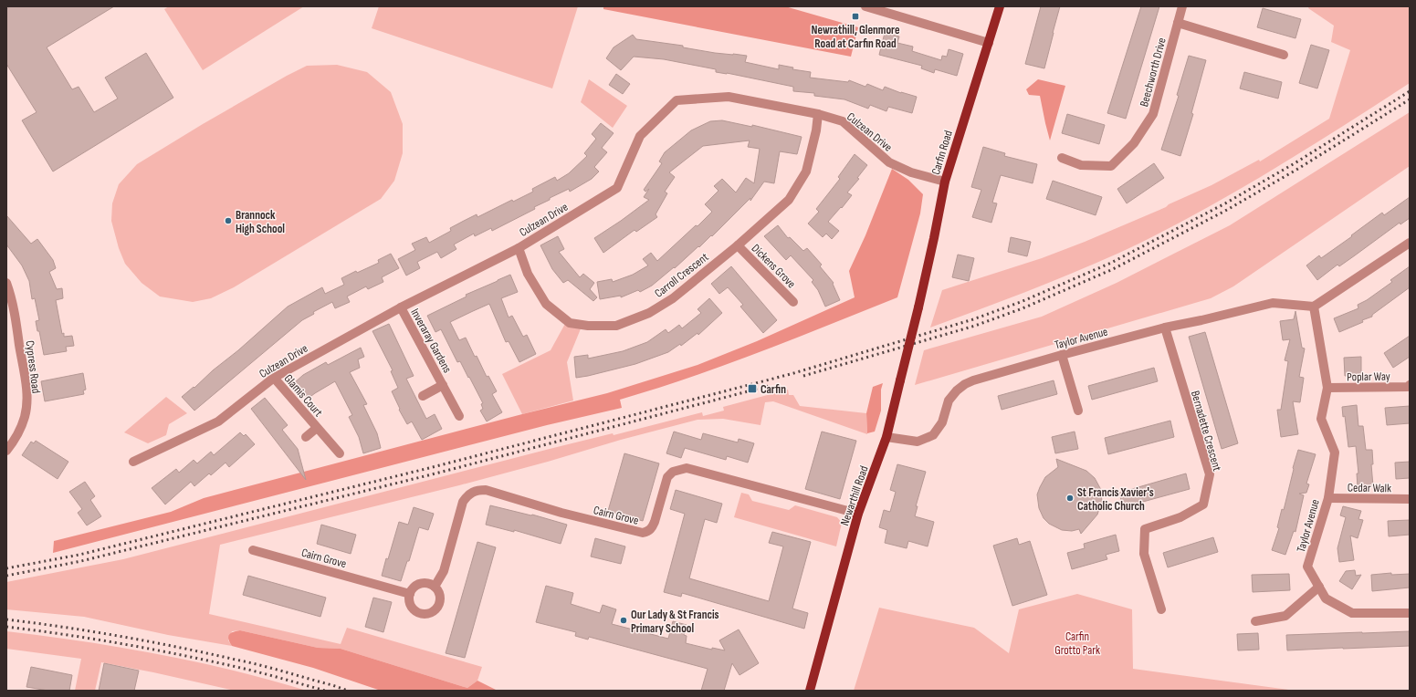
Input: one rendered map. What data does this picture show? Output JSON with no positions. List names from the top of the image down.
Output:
{
  "streets": {
    "main road": ["Carfin Road", "Newarthill Road"],
    "street": [
      "Beechworth Drive",
      "Culzean Drive",
      "Dickens Grove",
      "Carroll Crescent",
      "Taylor Avenue",
      "Inveraray Gardens",
      "Cypress Road",
      "Poplar Way",
      "Glamis Court",
      "Bernadette Crescent",
      "Cedar Walk",
      "Cairn Grove"
    ]
  },
  "crossings": [
    ["Culzean Drive", "Carfin Road"],
    ["Culzean Drive", "Carroll Crescent"],
    ["Culzean Drive", "Inveraray Gardens"],
    ["Culzean Drive", "Glamis Court"],
    ["Carfin Road", "Newarthill Road"],
    ["Dickens Grove", "Carroll Crescent"],
    ["Taylor Avenue", "Poplar Way"],
    ["Taylor Avenue", "Bernadette Crescent"],
    ["Taylor Avenue", "Cedar Walk"],
    ["Taylor Avenue", "Newarthill Road"],
    ["Newarthill Road", "Cairn Grove"]
  ],
  "parks": ["Carfin Grotto Park"],
  "places": {
    "transit": ["Newrathill, Glenmore Road at Carfin Road", "Carfin"],
    "other": ["Brannock High School", "St Francis Xavier's Catholic Church", "Our Lady & St Francis Primary School"]
  }
}
